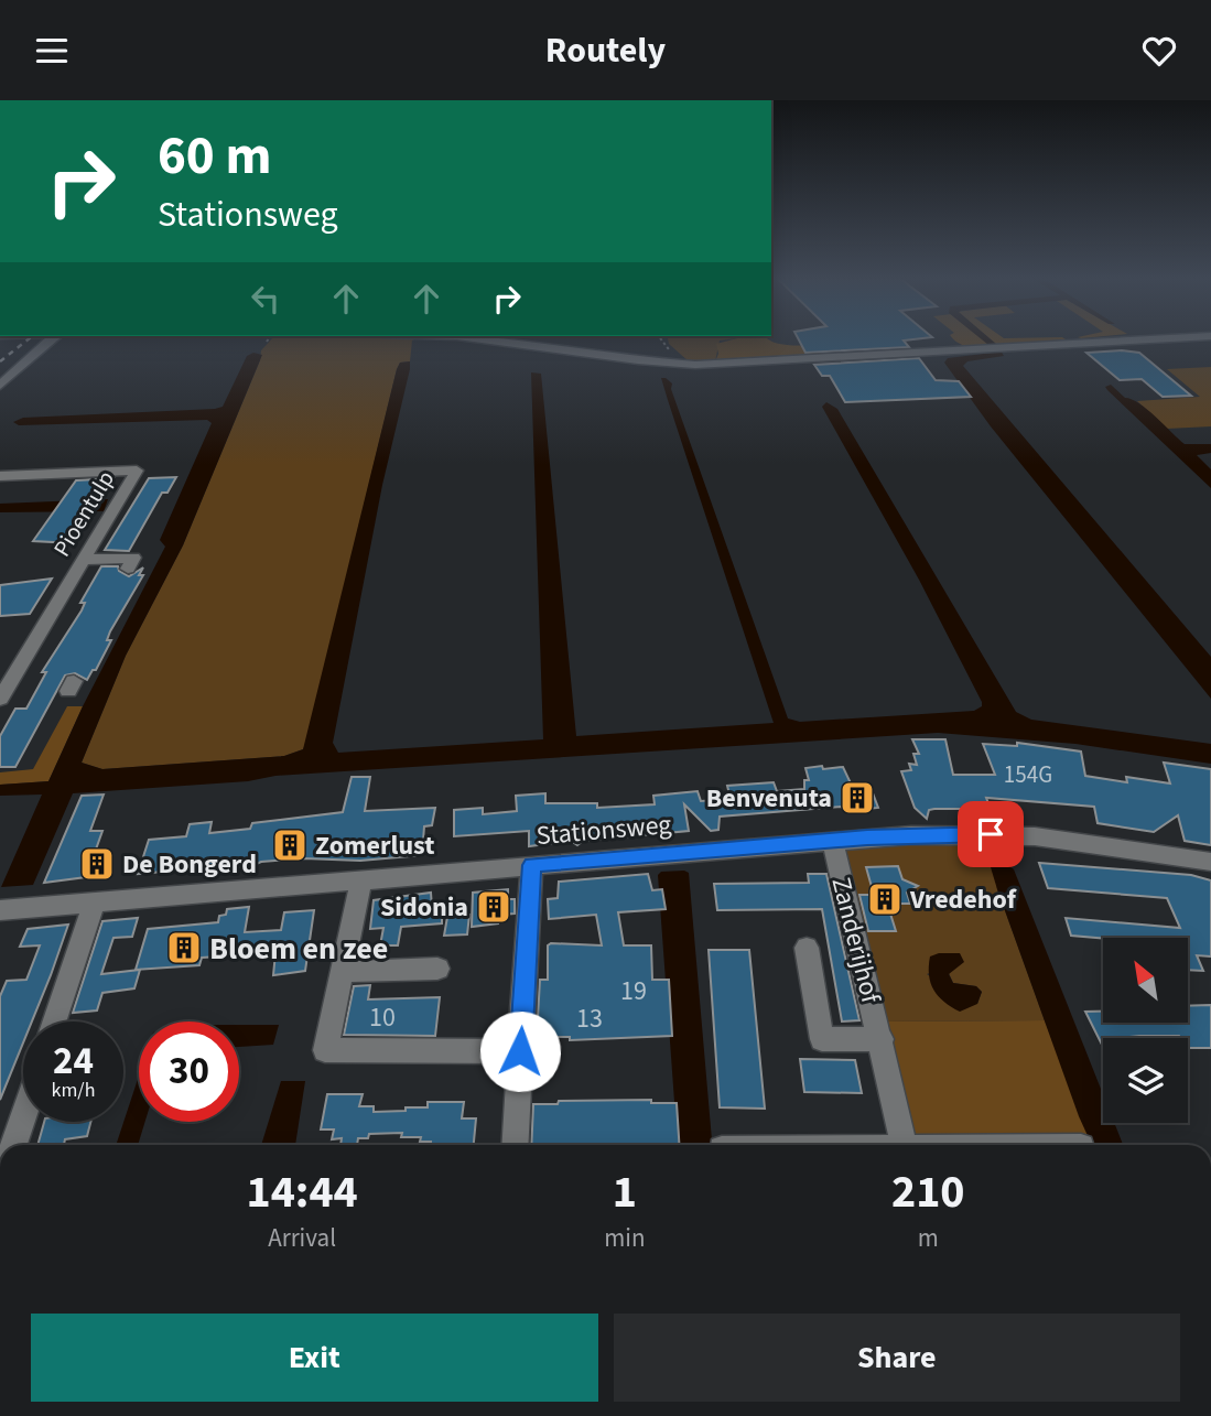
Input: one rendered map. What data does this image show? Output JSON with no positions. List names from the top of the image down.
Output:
{
  "streets": {
    "street": ["Pioentulp", "Stationsweg", "Zanderijhof"]
  },
  "crossings": [
    ["Stationsweg", "Zanderijhof"]
  ],
  "places": {
    "building": [
      "Benvenuta",
      "Zomerlust",
      "De Bongerd",
      "Vredehof",
      "Sidonia",
      "Bloem en zee"
    ]
  },
  "house_numbers": [
    "154G",
    "19",
    "10",
    "13"
  ],
  "north": "top left",
  "page": {
    "header": "Routely",
    "turn": ["60 m", "Stationsweg"],
    "speed": "24 km/h",
    "limit": "30",
    "eta": [
      "14:44",
      "Arrival",
      "1",
      "min",
      "210",
      "m"
    ],
    "buttons": ["Exit", "Share"]
  }
}
